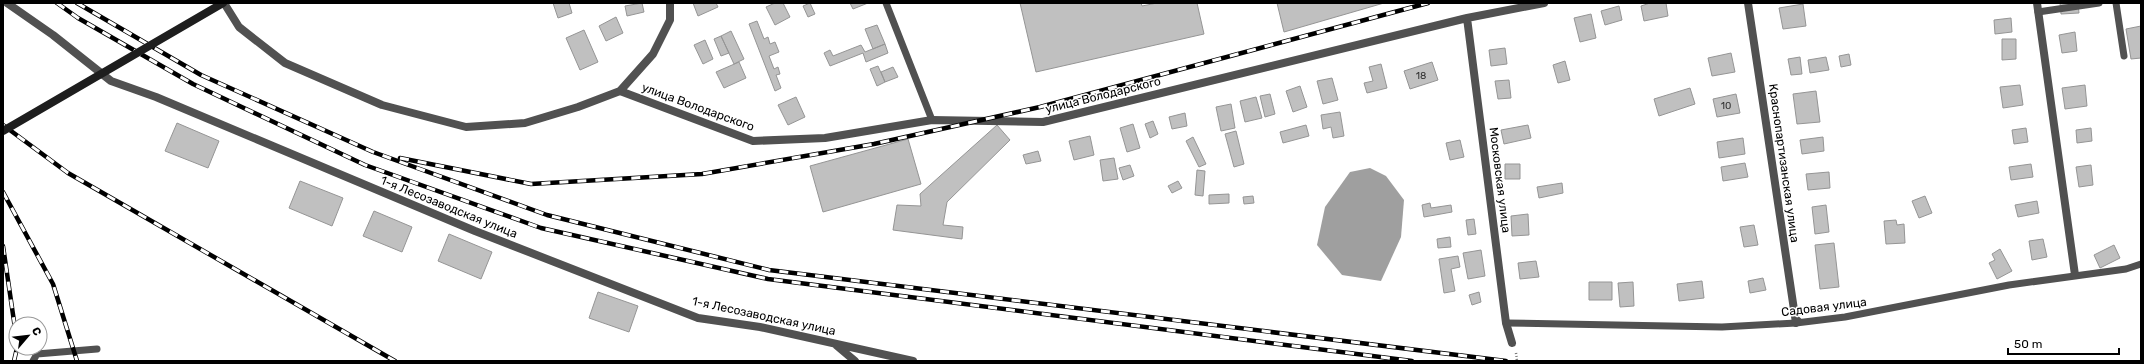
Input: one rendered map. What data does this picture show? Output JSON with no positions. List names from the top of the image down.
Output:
{
  "streets": {
    "street": [
      "улица Володарского",
      "Краснопартизанская улица",
      "Московская улица",
      "1-я Лесозаводская улица"
    ],
    "lane": ["Садовая улица"]
  },
  "crossings": [
    ["улица Володарского", "Московская улица"],
    ["Краснопартизанская улица", "Садовая улица"],
    ["Московская улица", "Садовая улица"]
  ],
  "house_numbers": ["18", "10"],
  "scale_bar": "50 m",
  "north": "top right"
}
